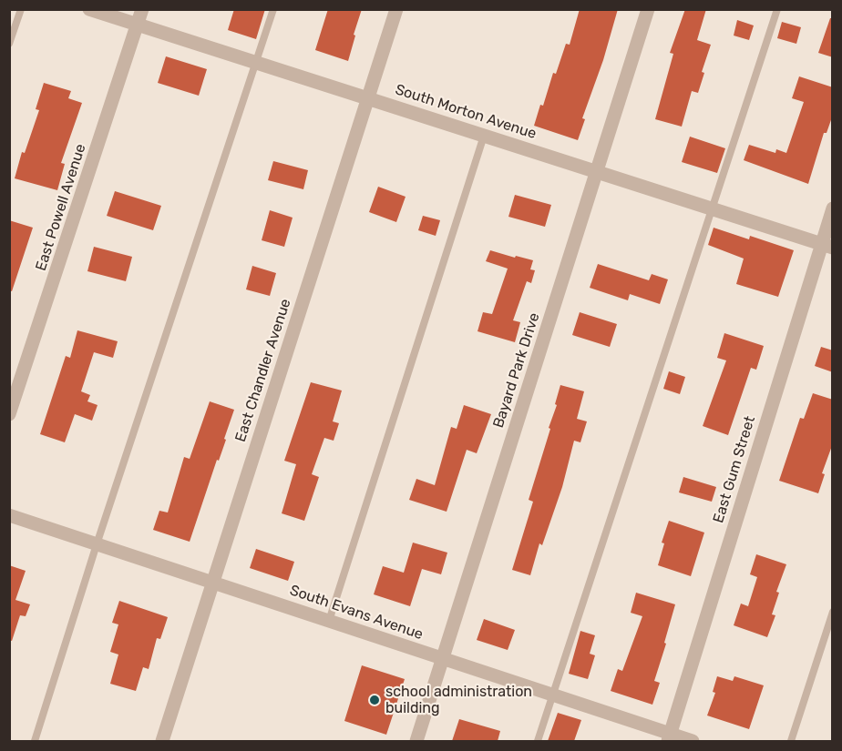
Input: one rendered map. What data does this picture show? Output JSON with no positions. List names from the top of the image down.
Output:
{
  "streets": {
    "street": [
      "South Morton Avenue",
      "East Powell Avenue",
      "East Chandler Avenue",
      "Bayard Park Drive",
      "East Gum Street",
      "South Evans Avenue"
    ]
  },
  "crossings": [
    ["South Morton Avenue", "East Powell Avenue"],
    ["South Morton Avenue", "East Chandler Avenue"],
    ["South Morton Avenue", "Bayard Park Drive"],
    ["South Morton Avenue", "East Gum Street"],
    ["East Chandler Avenue", "South Evans Avenue"],
    ["Bayard Park Drive", "South Evans Avenue"],
    ["East Gum Street", "South Evans Avenue"]
  ],
  "places": ["school administration building"]
}
